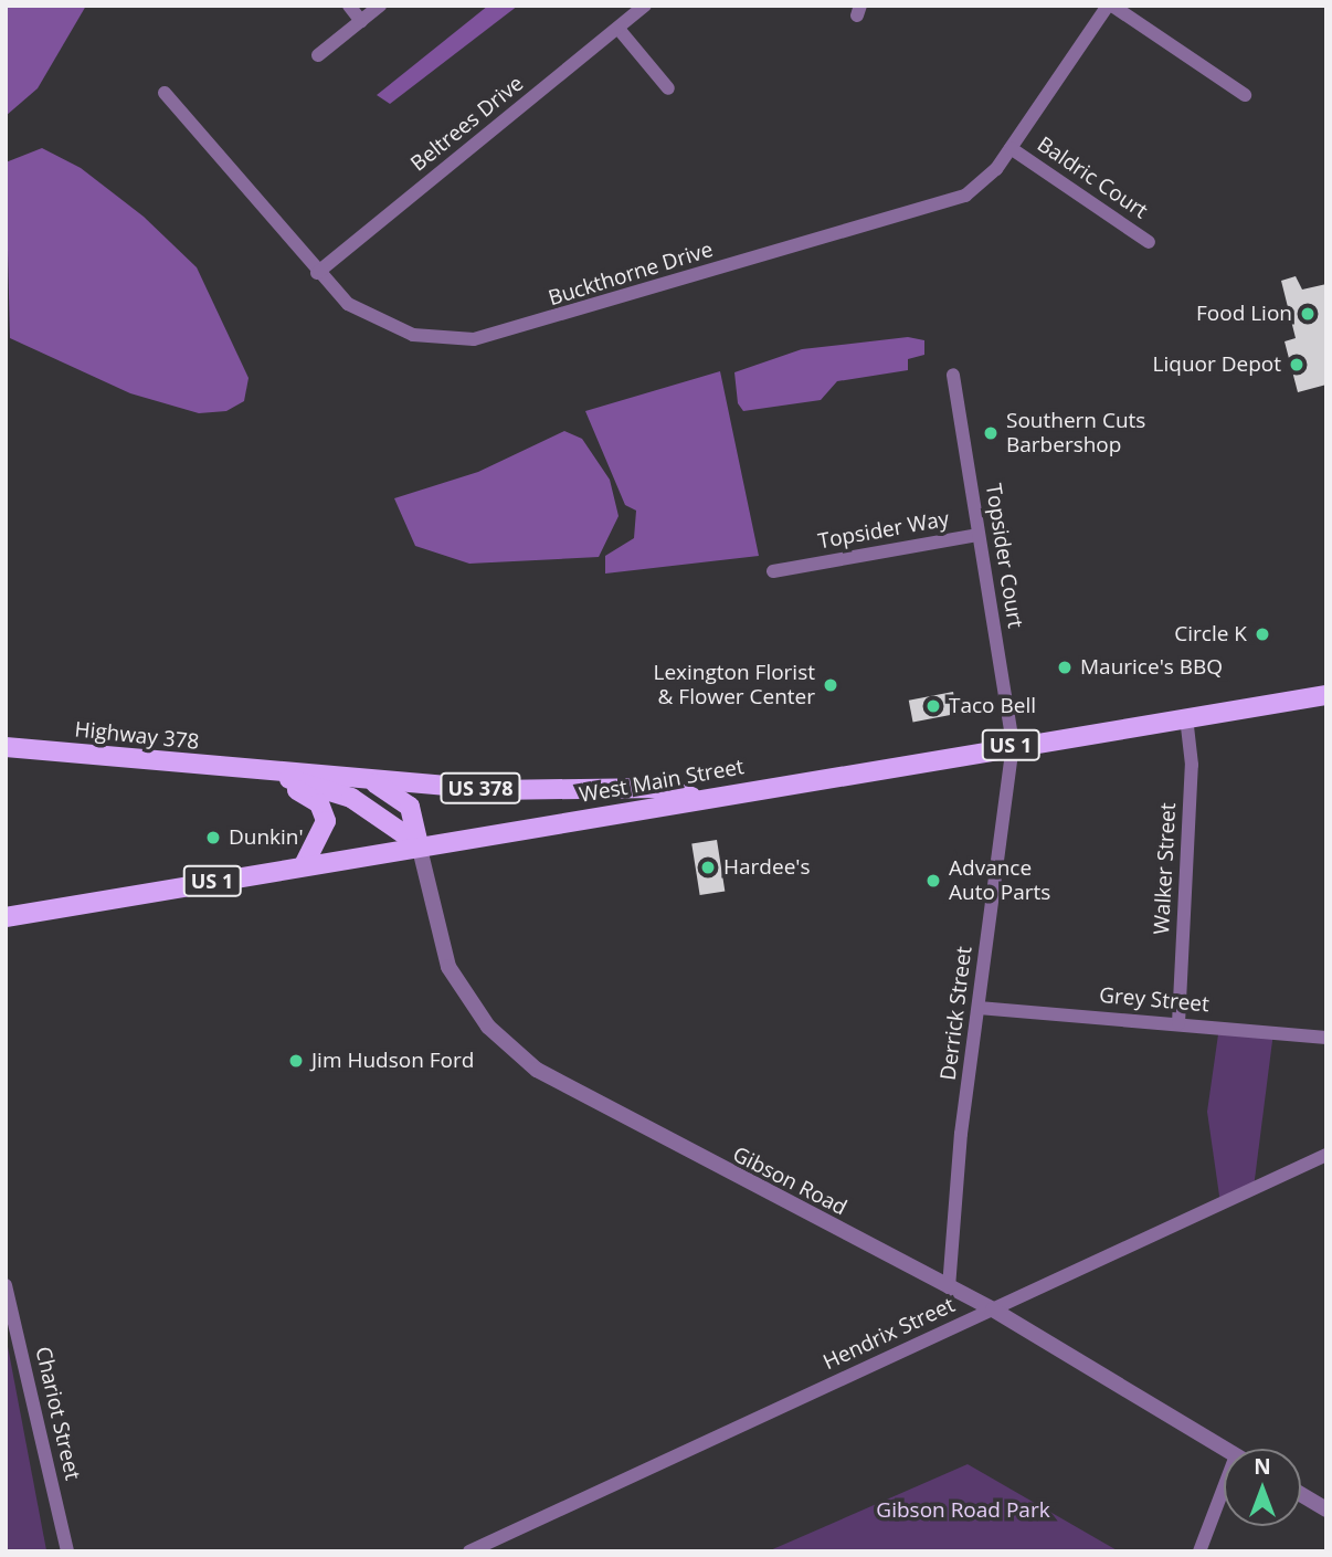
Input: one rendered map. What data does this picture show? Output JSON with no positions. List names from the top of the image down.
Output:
{
  "streets": {
    "main road": [
      "Highway 378",
      "US 1",
      "West Main Street",
      "US 378"
    ],
    "street": [
      "Beltrees Drive",
      "Baldric Court",
      "Buckthorne Drive",
      "Topsider Way",
      "Topsider Court",
      "Walker Street",
      "Grey Street",
      "Derrick Street",
      "Gibson Road",
      "Hendrix Street",
      "Chariot Street"
    ]
  },
  "crossings": [
    ["Beltrees Drive", "Buckthorne Drive"],
    ["Baldric Court", "Buckthorne Drive"],
    ["Topsider Way", "Topsider Court"],
    ["Topsider Court", "West Main Street"],
    ["Topsider Court", "Derrick Street"],
    ["Highway 378", "US 378"],
    ["West Main Street", "US 378"],
    ["West Main Street", "Walker Street"],
    ["West Main Street", "Derrick Street"],
    ["West Main Street", "Gibson Road"],
    ["US 378", "Gibson Road"],
    ["Walker Street", "Grey Street"],
    ["Grey Street", "Derrick Street"],
    ["Derrick Street", "Gibson Road"],
    ["Gibson Road", "Hendrix Street"]
  ],
  "parks": ["Gibson Road Park"],
  "places": [
    "Food Lion",
    "Liquor Depot",
    "Southern Cuts Barbershop",
    "Circle K",
    "Maurice's BBQ",
    "Lexington Florist & Flower Center",
    "Taco Bell",
    "Dunkin'",
    "Hardee's",
    "Advance Auto Parts",
    "Jim Hudson Ford"
  ],
  "north": "top"
}
